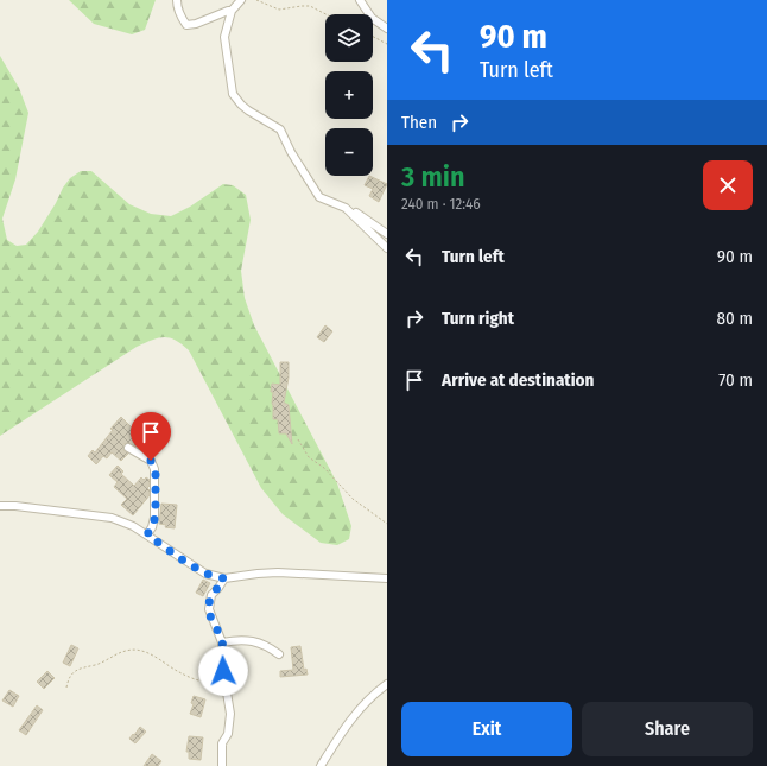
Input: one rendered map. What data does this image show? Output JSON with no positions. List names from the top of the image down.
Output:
{
  "page": {
    "turn": ["90 m", "Turn left"],
    "map_buttons": ["+", "−"],
    "then": "Then",
    "heading": ["3 min", "240 m · 12:46"],
    "list": [
      {
        "name": "Turn left",
        "value": "90 m"
      },
      {
        "name": "Turn right",
        "value": "80 m"
      },
      {
        "name": "Arrive at destination",
        "value": "70 m"
      }
    ],
    "buttons": ["Exit", "Share"]
  }
}
